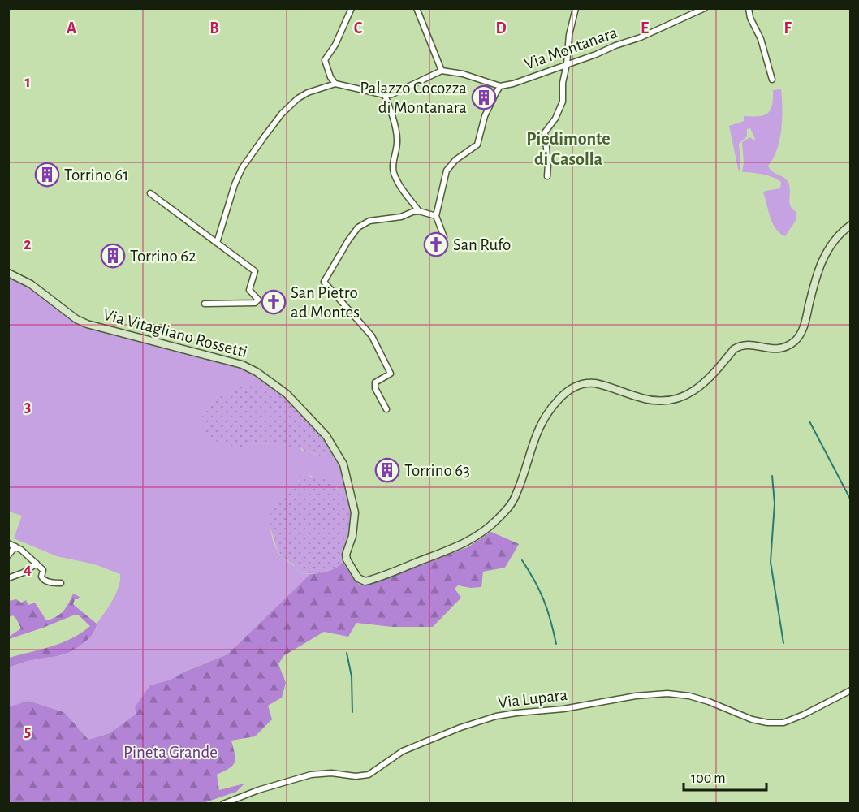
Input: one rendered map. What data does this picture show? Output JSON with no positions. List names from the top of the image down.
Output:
{
  "streets": {
    "street": ["Via Montanara", "Via Vitagliano Rossetti", "Via Lupara"]
  },
  "districts": ["Piedimonte di Casolla"],
  "parks": ["Pineta Grande"],
  "places": {
    "building": [
      "Palazzo Cocozza di Montanara",
      "Torrino 61",
      "Torrino 62",
      "Torrino 63"
    ],
    "church": ["San Rufo", "San Pietro ad Montes"]
  },
  "scale_bar": "100 m",
  "grid": {
    "columns": [
      "A",
      "B",
      "C",
      "D",
      "E",
      "F"
    ],
    "rows": [
      "1",
      "2",
      "3",
      "4",
      "5"
    ]
  }
}
